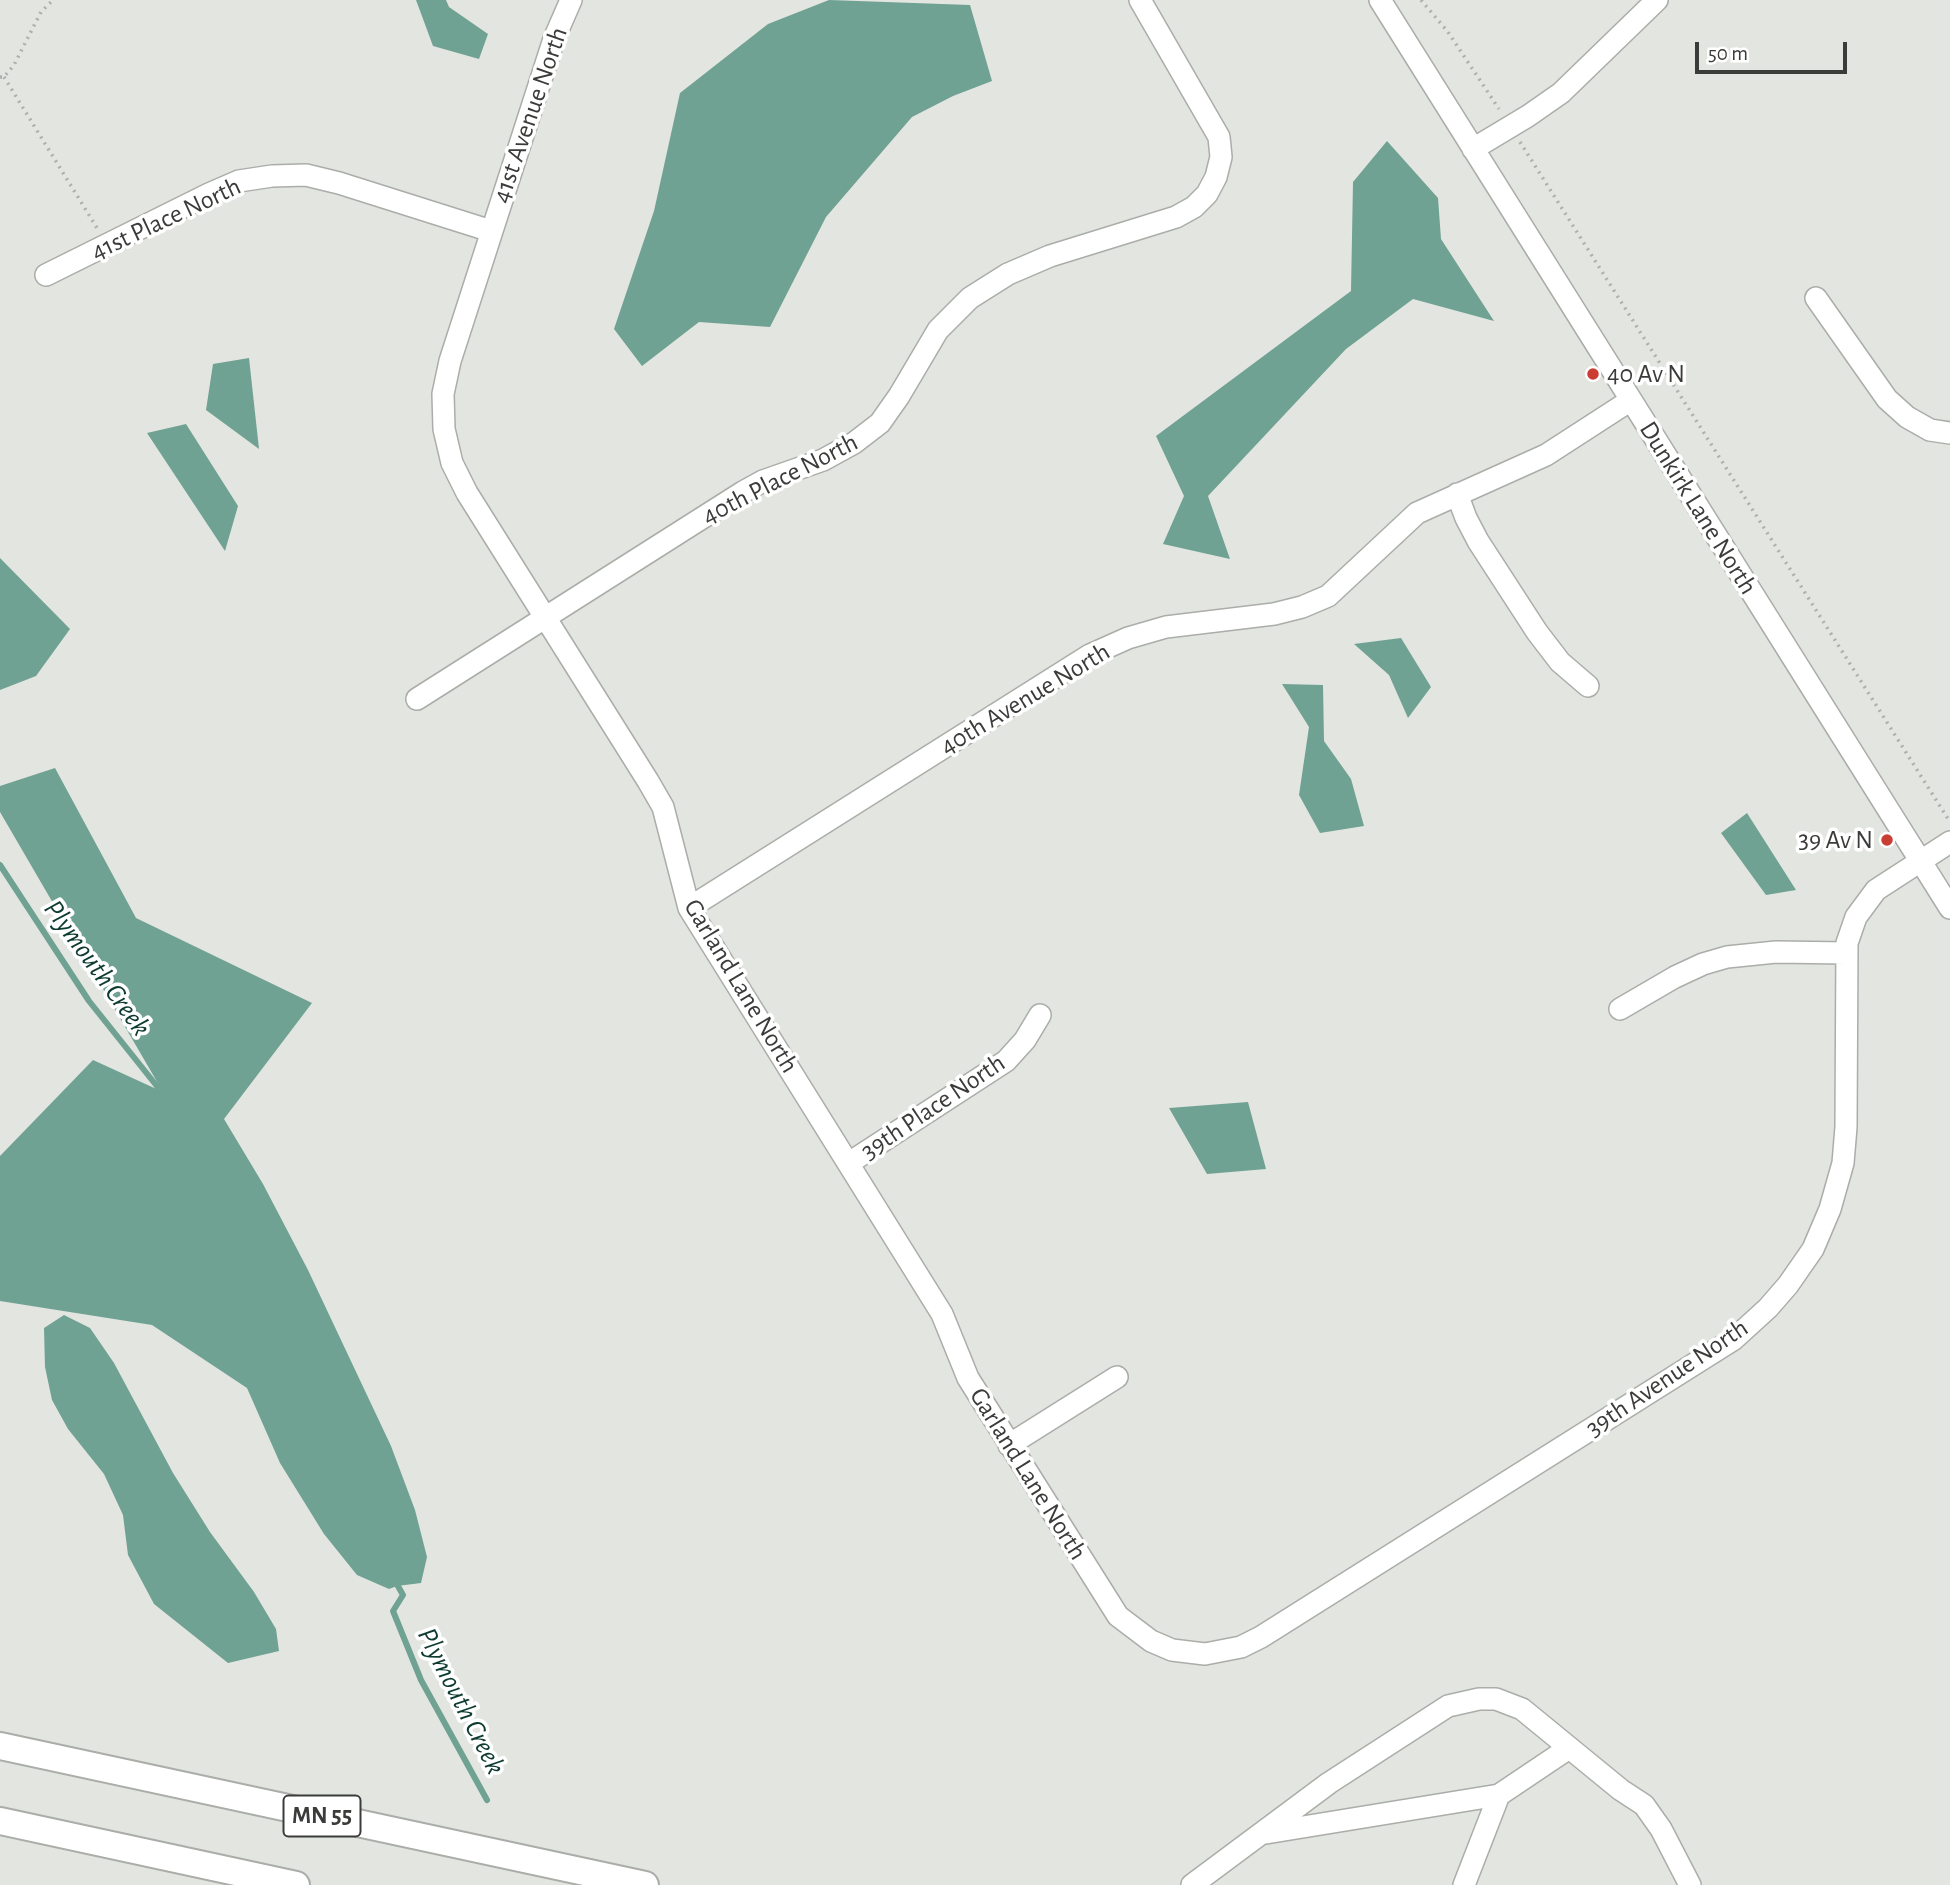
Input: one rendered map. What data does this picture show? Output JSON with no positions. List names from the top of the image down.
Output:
{
  "streets": {
    "main road": ["MN 55"],
    "street": [
      "41st Avenue North",
      "41st Place North",
      "40th Place North",
      "Dunkirk Lane North",
      "40th Avenue North",
      "Garland Lane North",
      "39th Place North",
      "39th Avenue North"
    ]
  },
  "crossings": [
    ["41st Avenue North", "41st Place North"],
    ["41st Avenue North", "Garland Lane North"],
    ["41st Place North", "Garland Lane North"],
    ["40th Place North", "Garland Lane North"],
    ["Dunkirk Lane North", "40th Avenue North"],
    ["Dunkirk Lane North", "39th Avenue North"],
    ["40th Avenue North", "Garland Lane North"],
    ["Garland Lane North", "39th Place North"],
    ["Garland Lane North", "39th Avenue North"]
  ],
  "water": ["Plymouth Creek"],
  "places": ["40 Av N", "39 Av N"],
  "scale_bar": "50 m"
}
